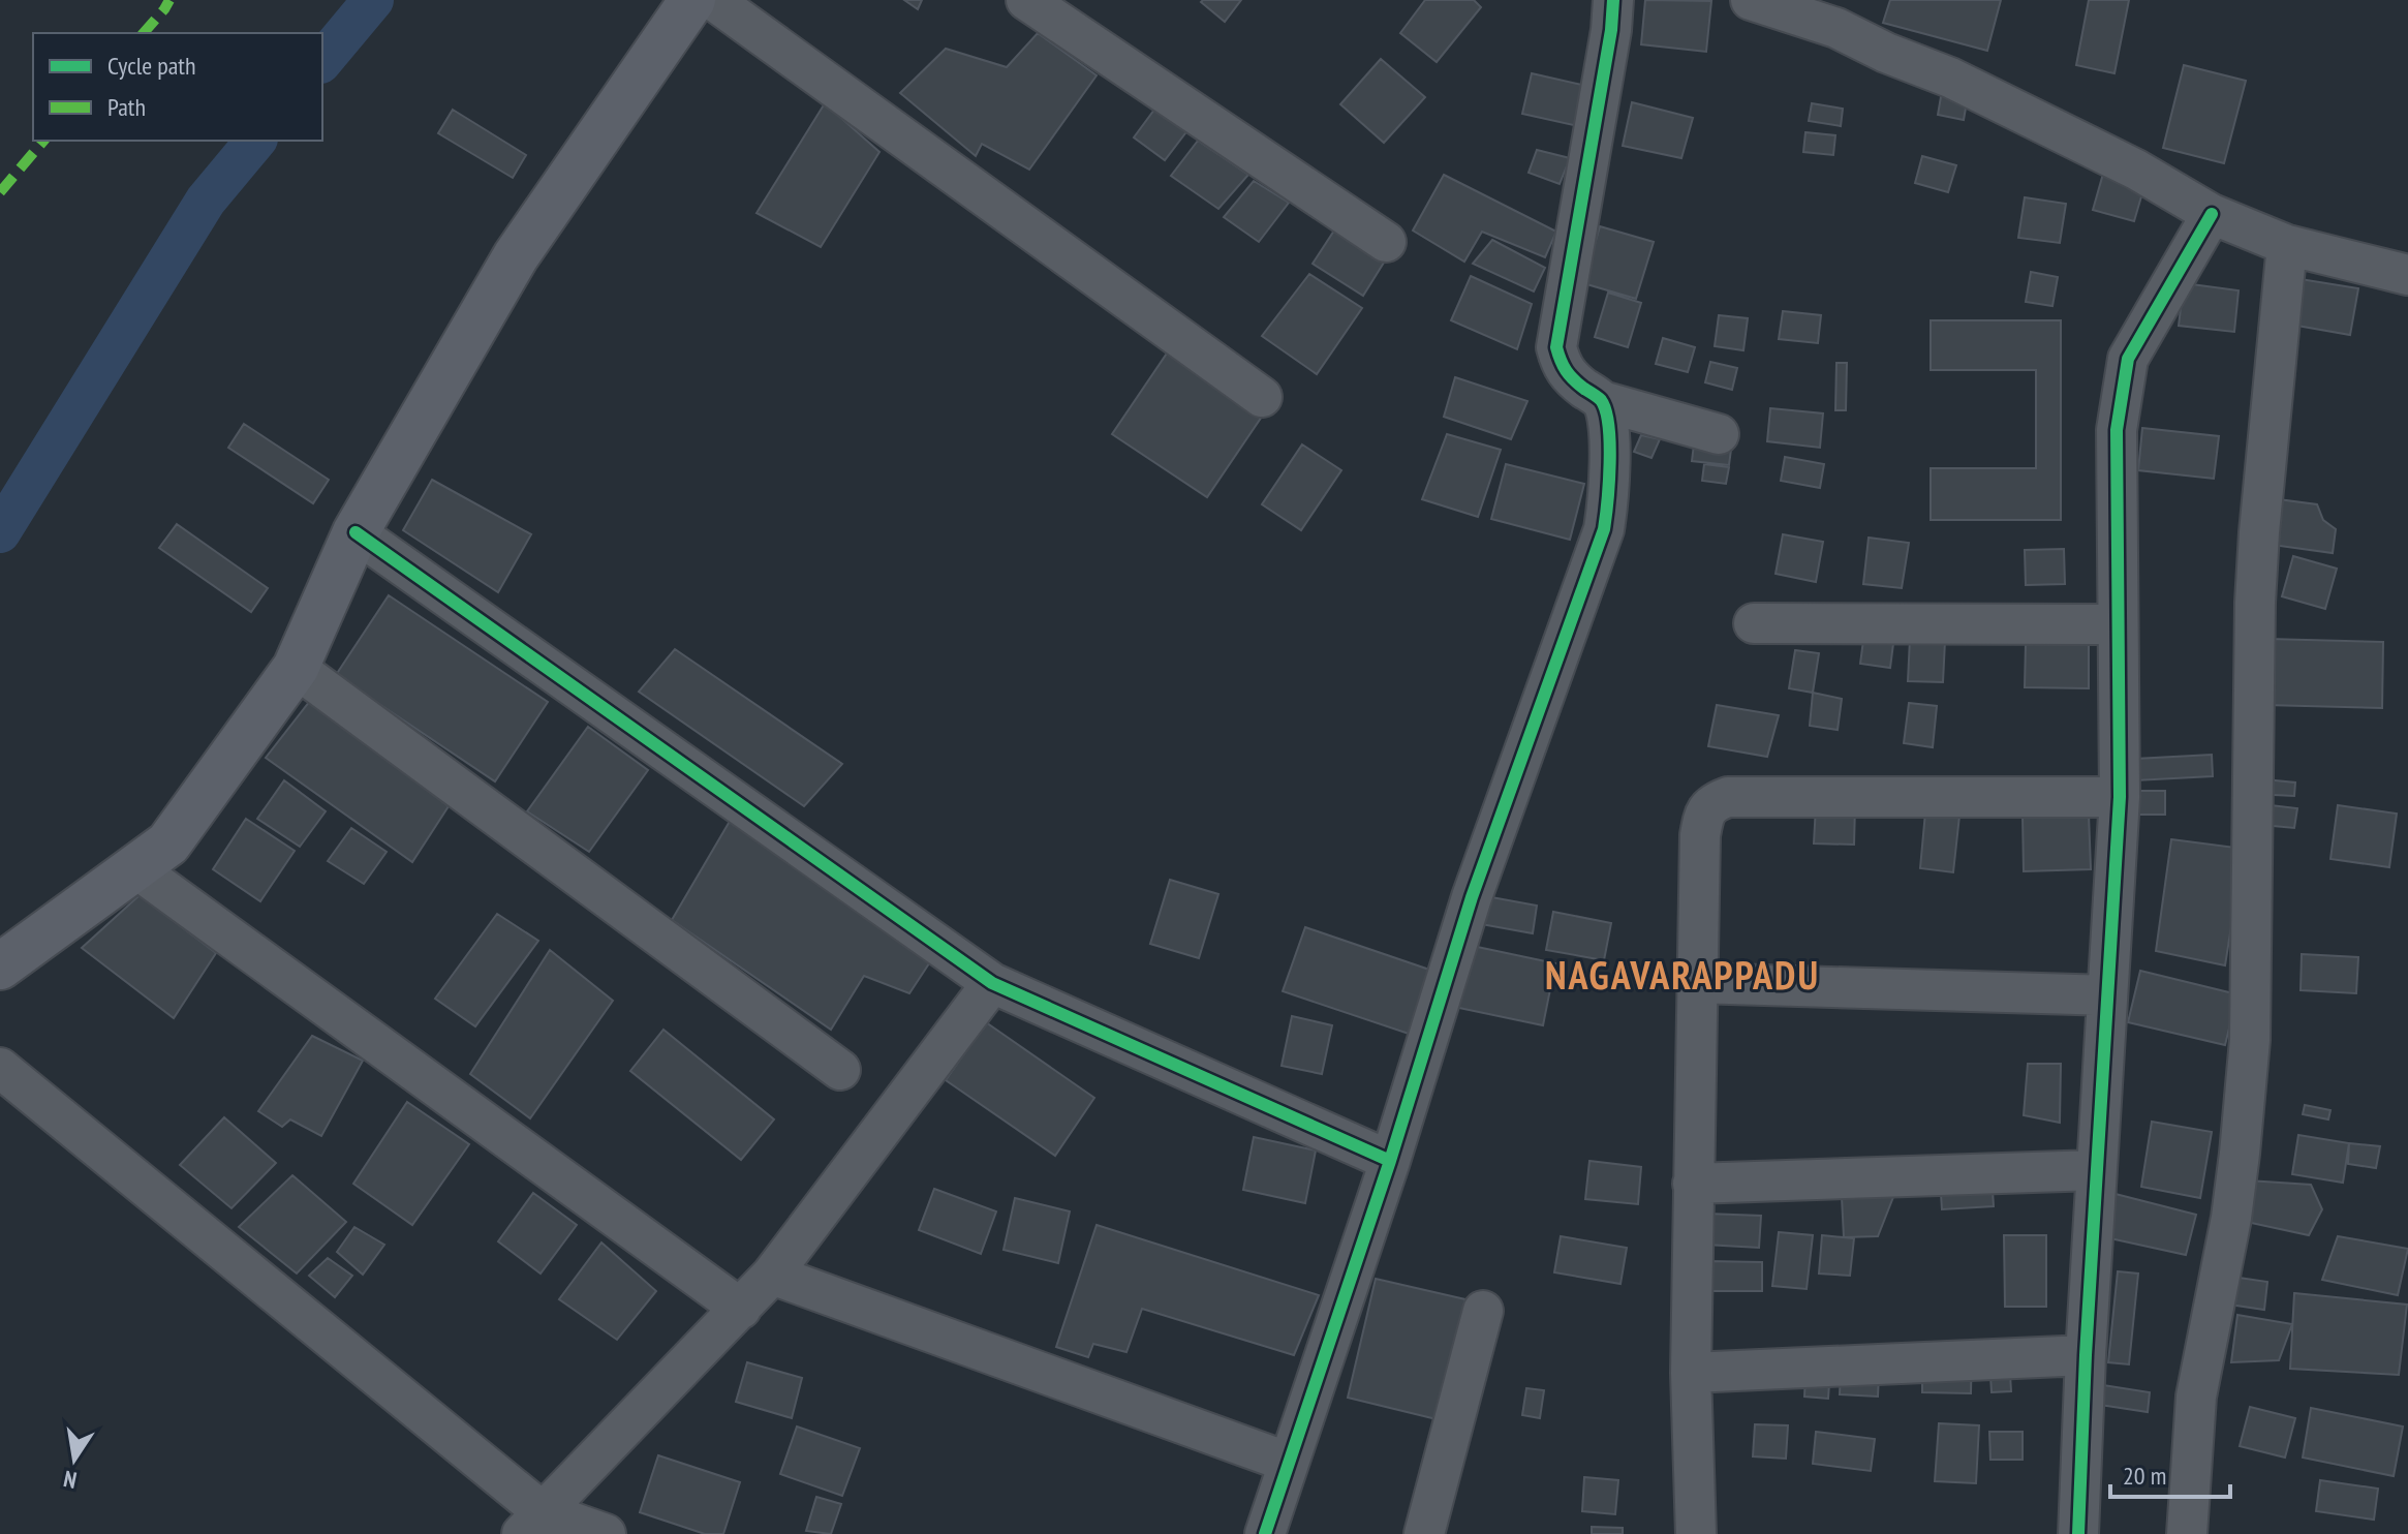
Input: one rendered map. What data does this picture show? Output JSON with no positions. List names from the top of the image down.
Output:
{
  "districts": ["NAGAVARAPPADU"],
  "legend": ["Cycle path", "Path"],
  "scale_bar": "20 m",
  "north": "bottom"
}
